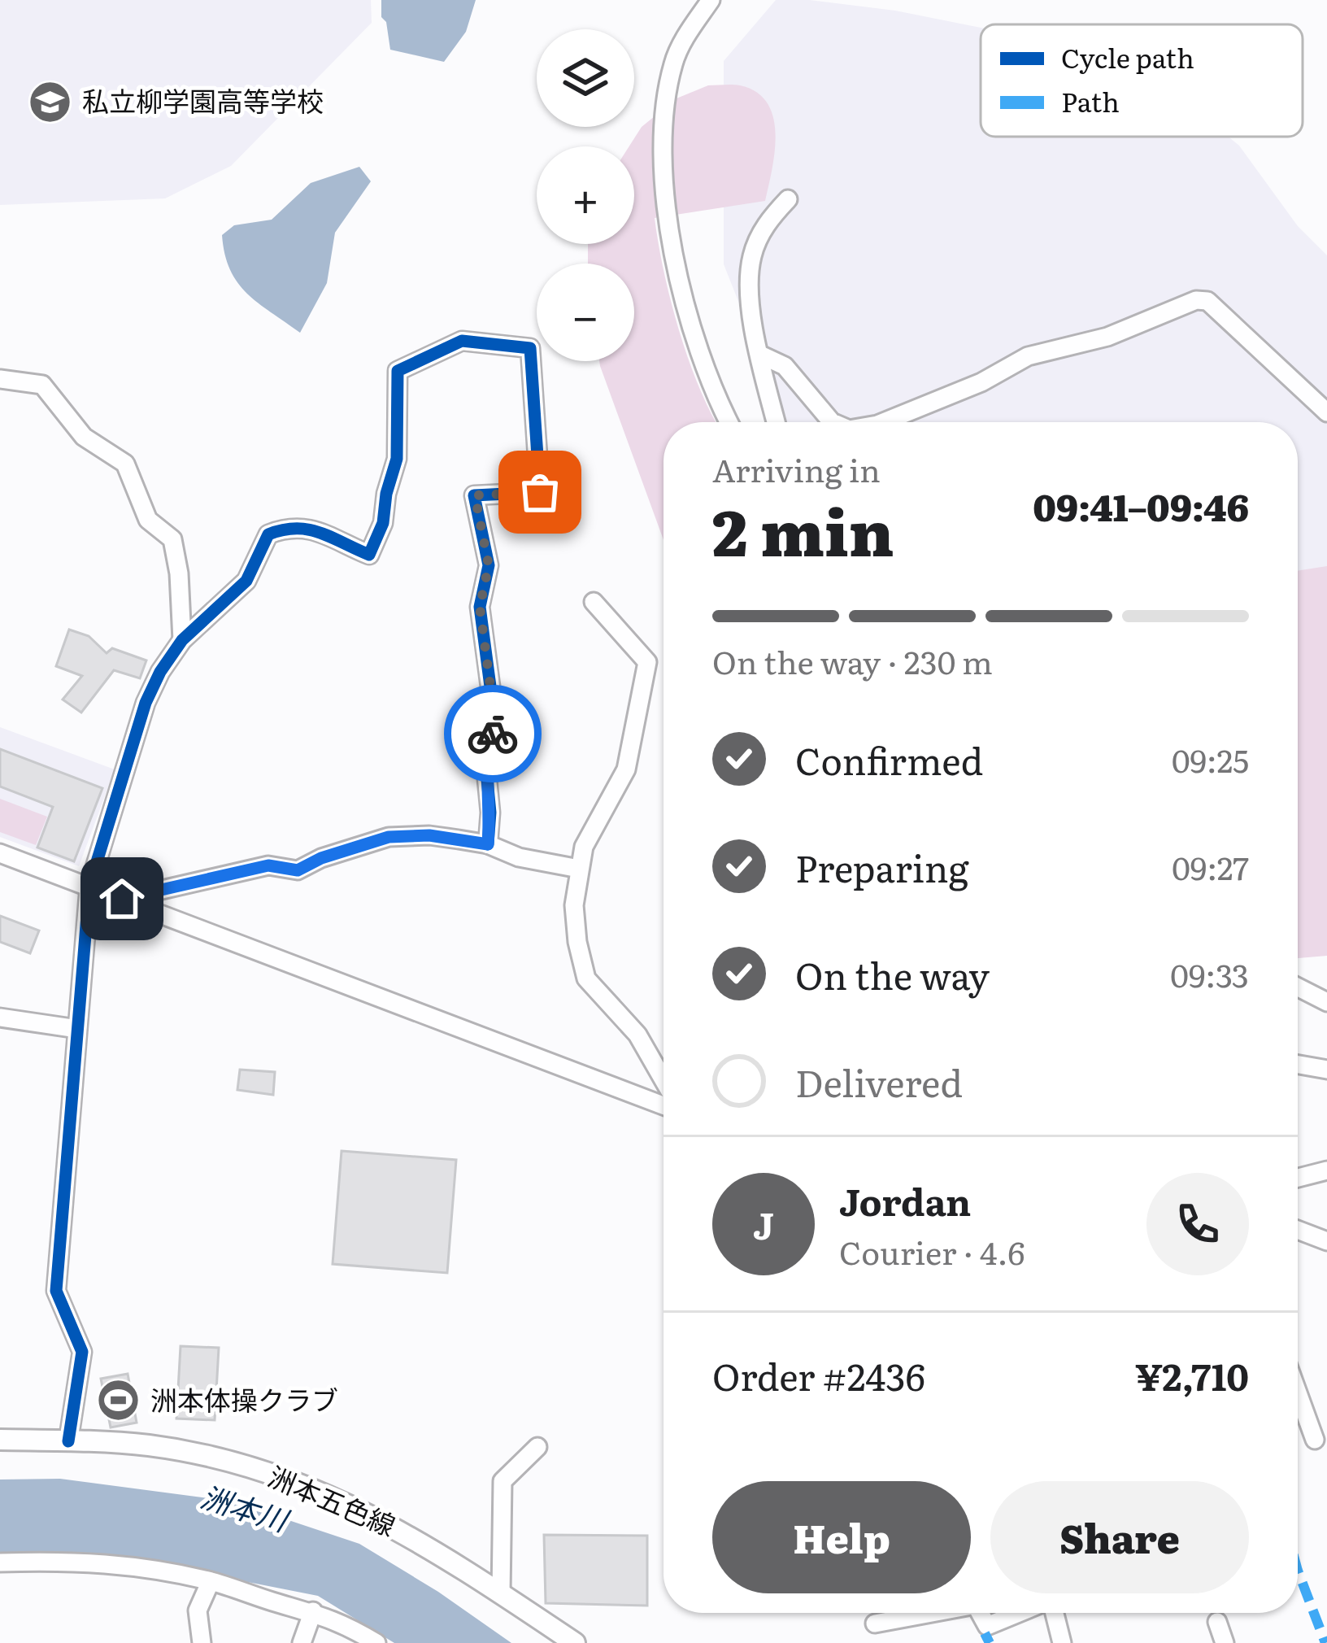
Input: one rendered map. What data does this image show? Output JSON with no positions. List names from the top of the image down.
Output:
{
  "streets": {
    "main road": ["洲本五色線"]
  },
  "water": ["洲本川"],
  "places": {
    "school or university": ["私立柳学園高等学校"],
    "sports": ["洲本体操クラブ"]
  },
  "legend": ["Cycle path", "Path"],
  "page": {
    "map_buttons": ["+", "−"],
    "heading": ["2 min", "Arriving in", "09:41–09:46"],
    "panel": [
      "Jordan",
      "Courier · 4.6",
      "Order #2436",
      "¥2,710"
    ],
    "bar": "On the way · 230 m",
    "list": [
      ["Confirmed", "09:25"],
      ["Preparing", "09:27"],
      ["On the way", "09:33"],
      "Delivered"
    ],
    "round": "J",
    "buttons": ["Help", "Share"]
  }
}
